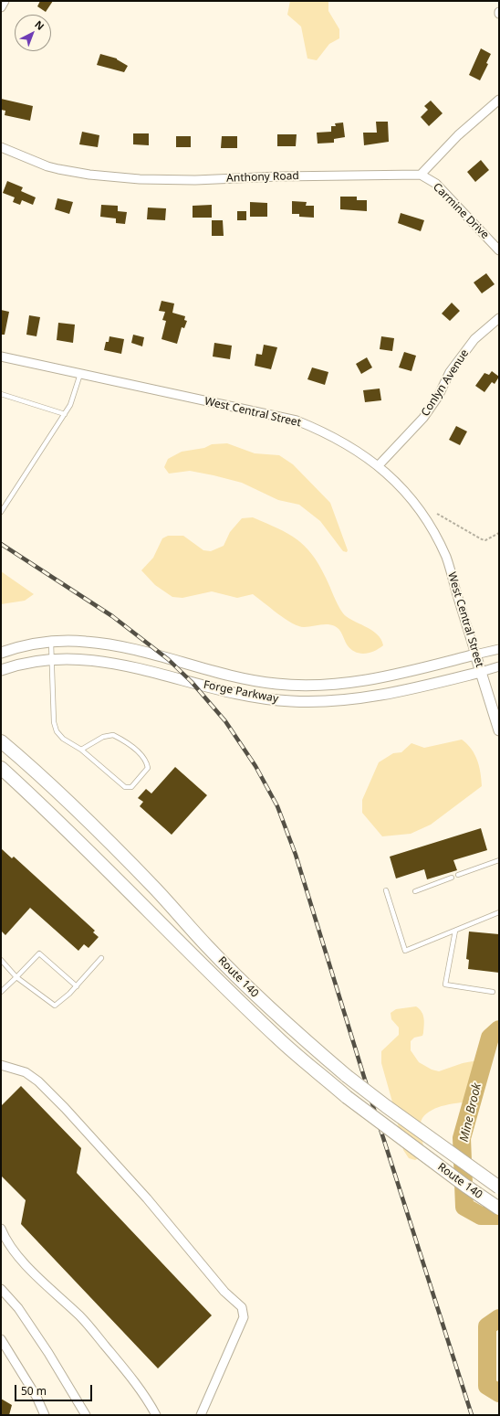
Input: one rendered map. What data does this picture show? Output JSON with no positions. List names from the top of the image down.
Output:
{
  "streets": {
    "main road": ["Route 140"],
    "street": [
      "Anthony Road",
      "Carmine Drive",
      "Conlyn Avenue",
      "West Central Street",
      "Forge Parkway"
    ]
  },
  "crossings": [
    ["Anthony Road", "Carmine Drive"],
    ["Conlyn Avenue", "West Central Street"],
    ["West Central Street", "Forge Parkway"]
  ],
  "water": ["Mine Brook"],
  "scale_bar": "50 m",
  "north": "top right"
}
